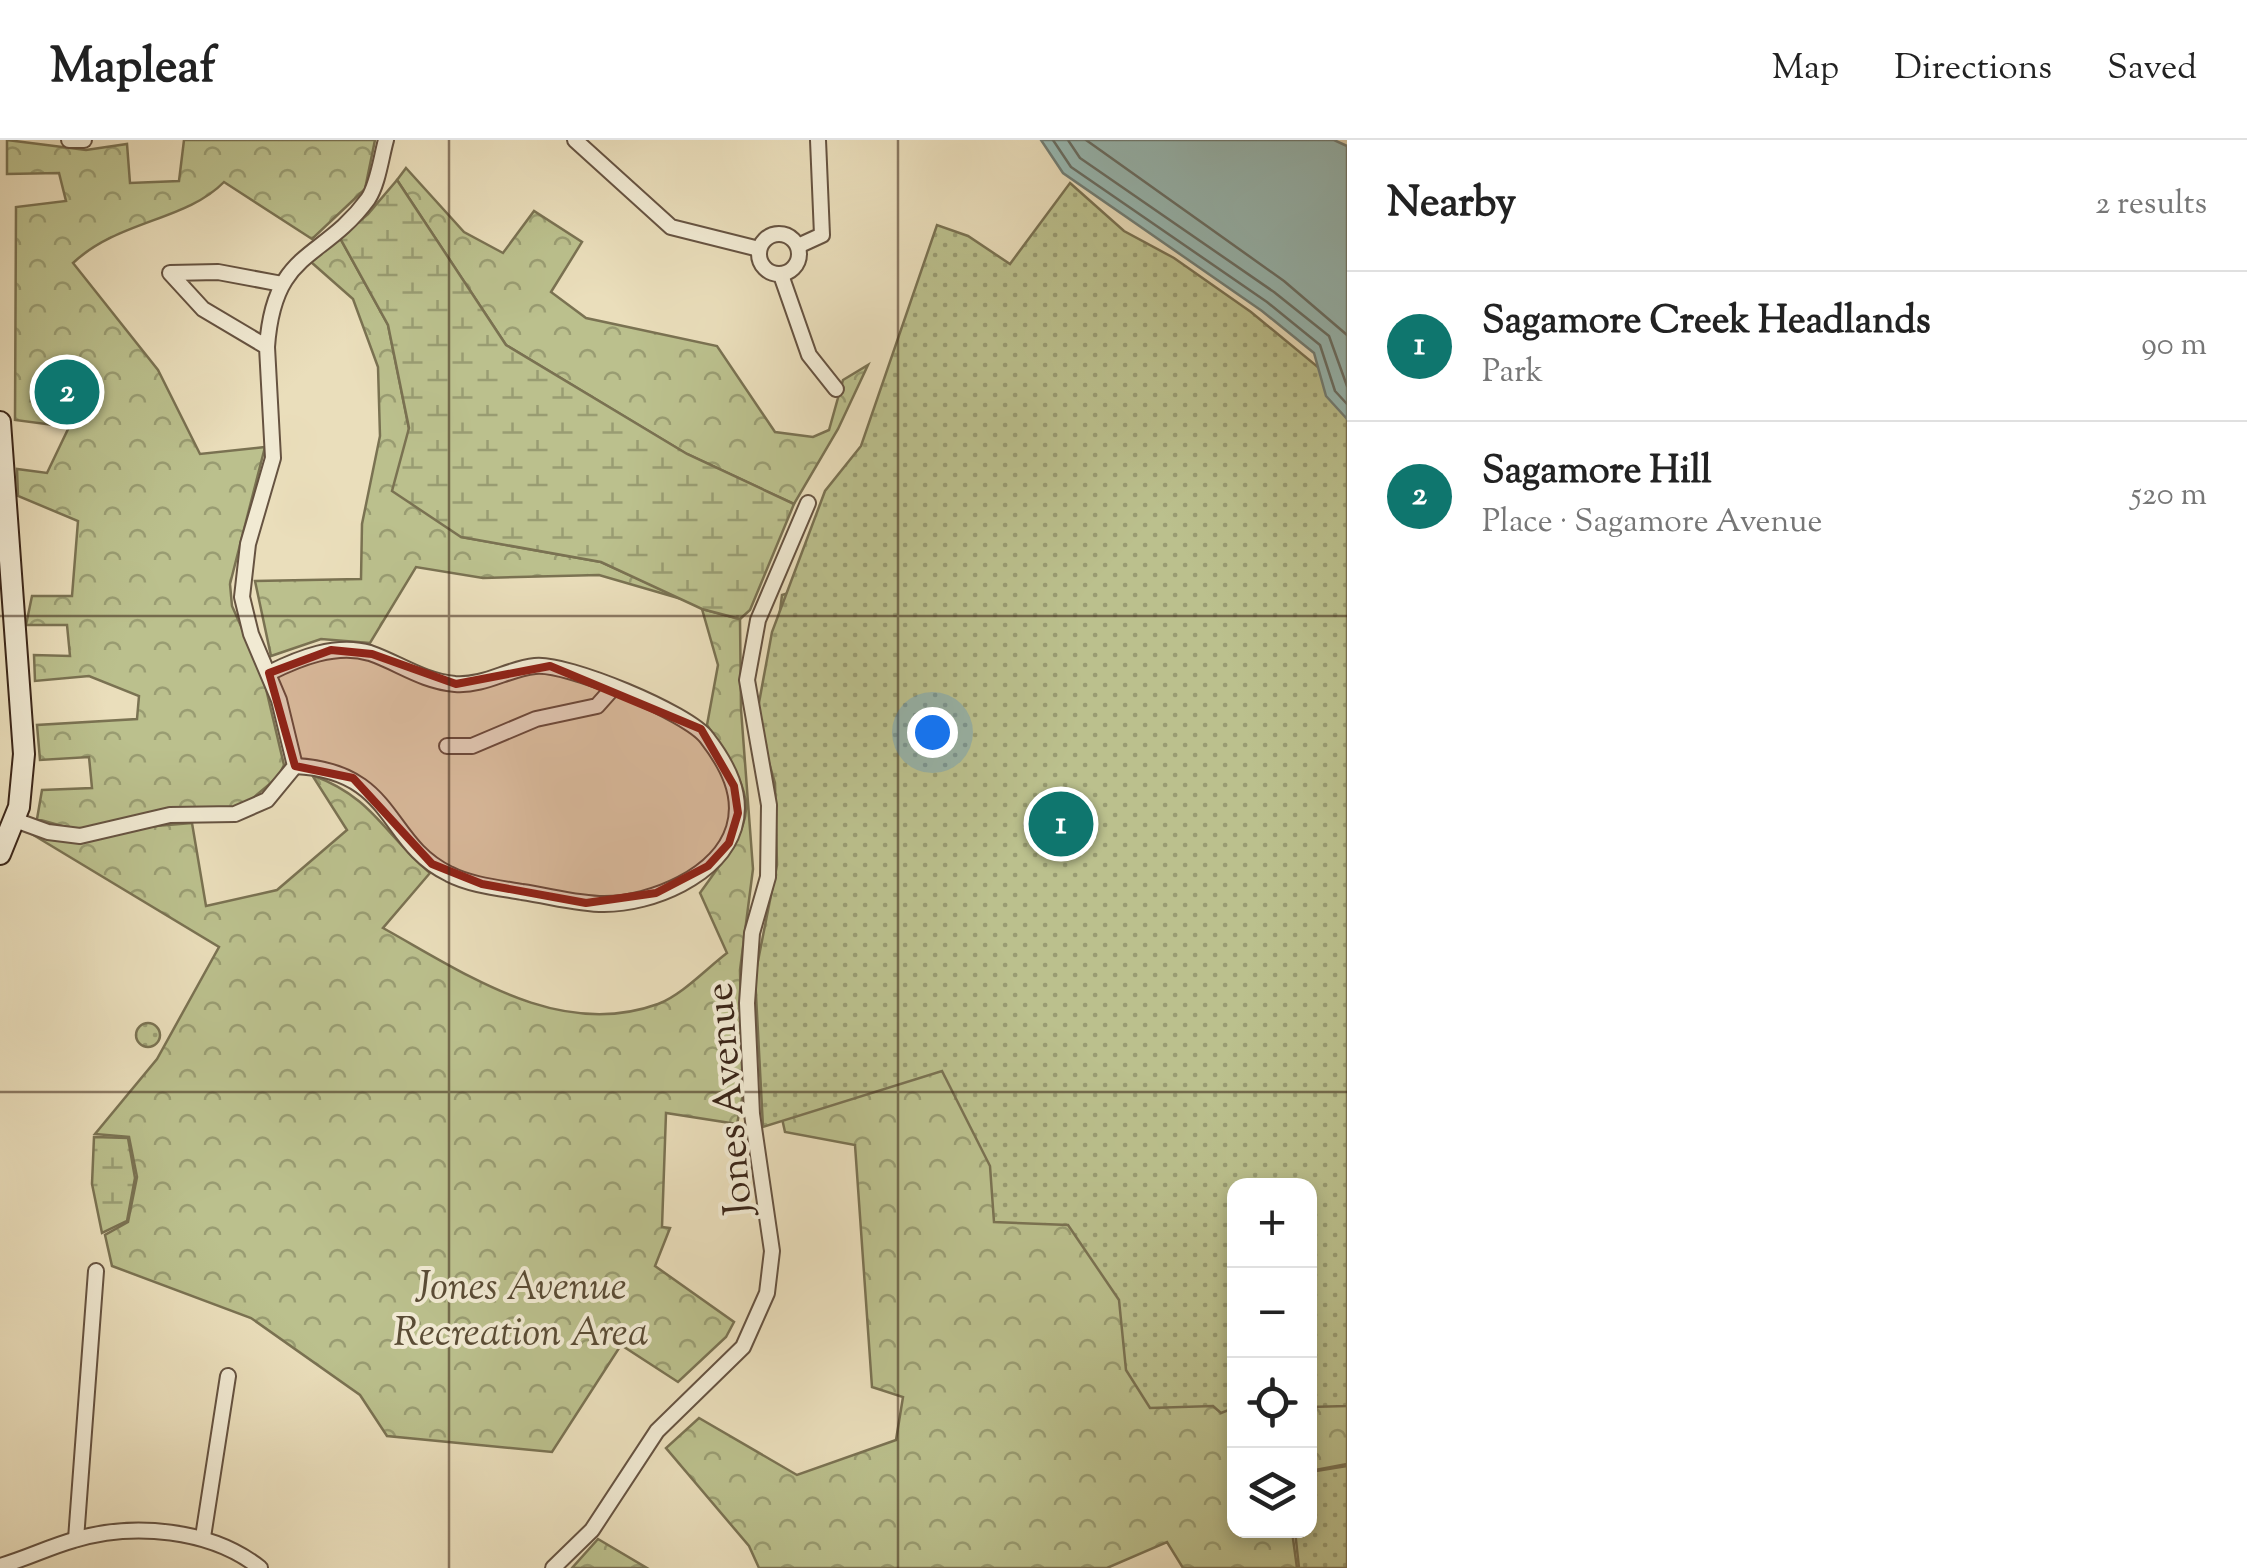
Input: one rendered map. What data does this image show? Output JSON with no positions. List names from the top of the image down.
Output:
{
  "streets": {
    "street": ["Jones Avenue"]
  },
  "parks": ["Jones Avenue Recreation Area"],
  "page": {
    "header": "Mapleaf",
    "nav": ["Map", "Directions", "Saved"],
    "heading": ["Nearby", "2 results"],
    "list": [
      {
        "mark": "1",
        "name": "Sagamore Creek Headlands",
        "note": "Park",
        "value": "90 m"
      },
      {
        "mark": "2",
        "name": "Sagamore Hill",
        "note": "Place · Sagamore Avenue",
        "value": "520 m"
      }
    ],
    "pins": ["2", "1"],
    "map_buttons": ["+", "−"]
  }
}
